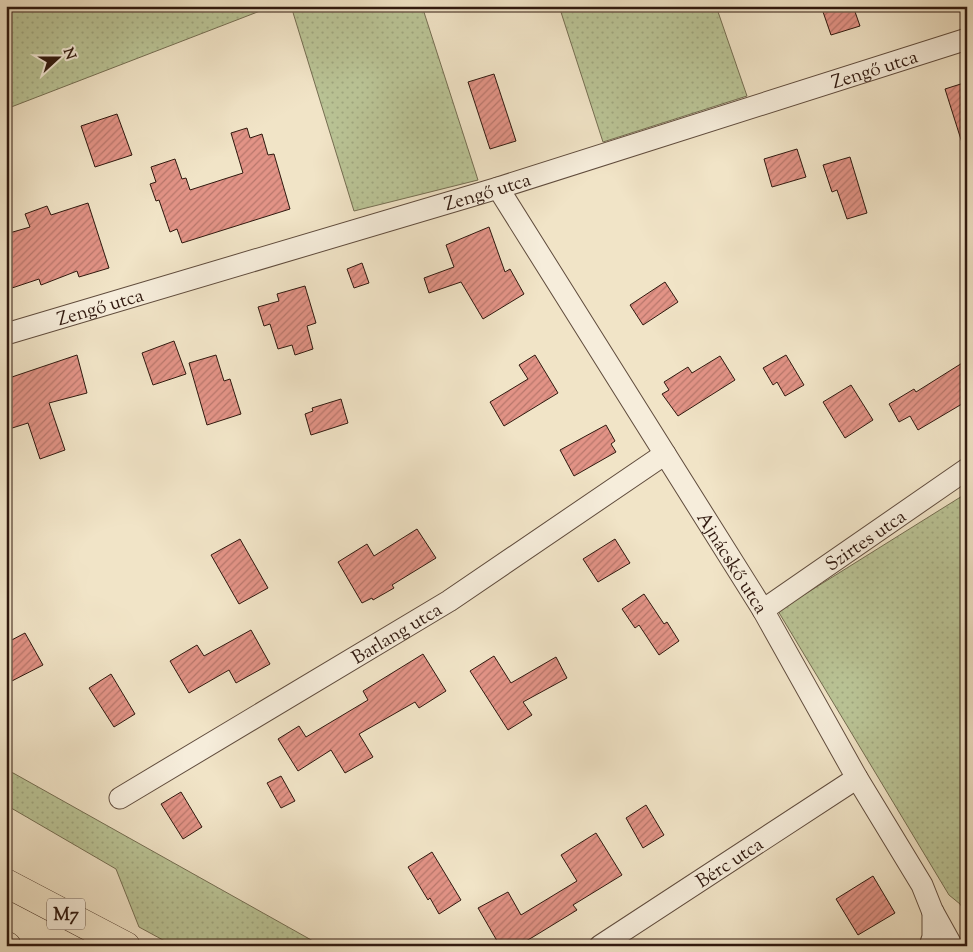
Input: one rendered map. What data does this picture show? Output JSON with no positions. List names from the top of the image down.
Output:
{
  "streets": {
    "highway": ["M7"],
    "street": [
      "Zengő utca",
      "Szirtes utca",
      "Ajnácskő utca",
      "Barlang utca",
      "Bérc utca"
    ]
  },
  "crossings": [
    ["Zengő utca", "Ajnácskő utca"],
    ["Szirtes utca", "Ajnácskő utca"],
    ["Ajnácskő utca", "Barlang utca"],
    ["Ajnácskő utca", "Bérc utca"]
  ],
  "north": "right"
}
